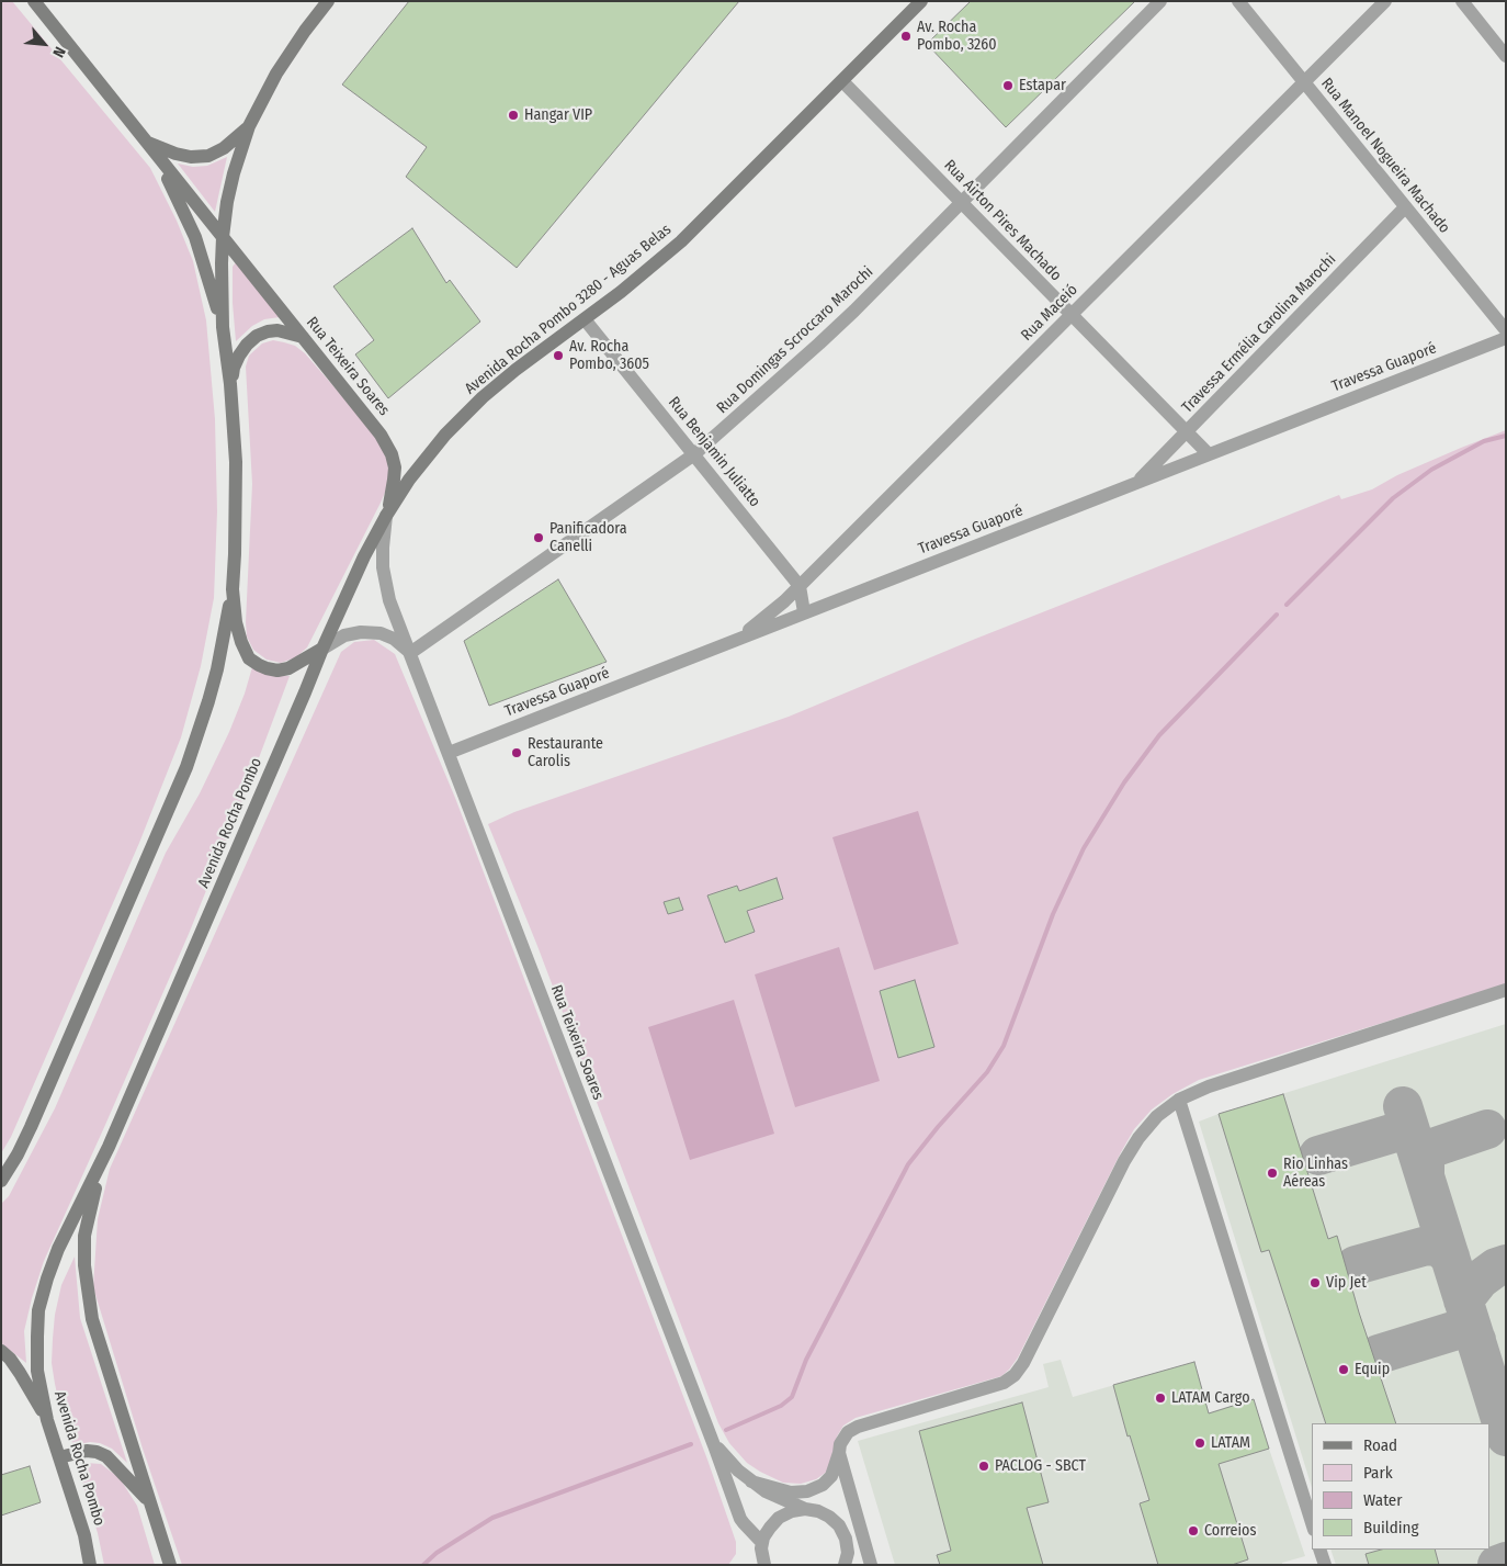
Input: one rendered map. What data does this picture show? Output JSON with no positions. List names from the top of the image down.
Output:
{
  "streets": {
    "main road": ["Avenida Rocha Pombo 3280 - Aguas Belas", "Rua Teixeira Soares", "Avenida Rocha Pombo"],
    "street": [
      "Rua Manoel Nogueira Machado",
      "Rua Airton Pires Machado",
      "Rua Maceió",
      "Travessa Ermélia Carolina Marochi",
      "Rua Domingas Scroccaro Marochi",
      "Travessa Guaporé",
      "Rua Benjamin Juliatto"
    ]
  },
  "crossings": [
    ["Rua Manoel Nogueira Machado", "Rua Maceió"],
    ["Rua Manoel Nogueira Machado", "Travessa Ermélia Carolina Marochi"],
    ["Rua Airton Pires Machado", "Avenida Rocha Pombo 3280 - Aguas Belas"],
    ["Rua Airton Pires Machado", "Rua Maceió"],
    ["Rua Airton Pires Machado", "Travessa Ermélia Carolina Marochi"],
    ["Rua Airton Pires Machado", "Rua Domingas Scroccaro Marochi"],
    ["Rua Airton Pires Machado", "Travessa Guaporé"],
    ["Avenida Rocha Pombo 3280 - Aguas Belas", "Rua Teixeira Soares"],
    ["Avenida Rocha Pombo 3280 - Aguas Belas", "Rua Benjamin Juliatto"],
    ["Avenida Rocha Pombo 3280 - Aguas Belas", "Avenida Rocha Pombo"],
    ["Rua Maceió", "Travessa Guaporé"],
    ["Rua Maceió", "Rua Benjamin Juliatto"],
    ["Travessa Ermélia Carolina Marochi", "Travessa Guaporé"],
    ["Rua Domingas Scroccaro Marochi", "Rua Teixeira Soares"],
    ["Rua Domingas Scroccaro Marochi", "Rua Benjamin Juliatto"],
    ["Rua Teixeira Soares", "Travessa Guaporé"],
    ["Rua Teixeira Soares", "Avenida Rocha Pombo"],
    ["Travessa Guaporé", "Rua Benjamin Juliatto"]
  ],
  "places": [
    "Av. Rocha Pombo, 3260",
    "Estapar",
    "Hangar VIP",
    "Av. Rocha Pombo, 3605",
    "Panificadora Canelli",
    "Restaurante Carolis",
    "Rio Linhas Aéreas",
    "Vip Jet",
    "Equip",
    "LATAM Cargo",
    "LATAM",
    "PACLOG - SBCT",
    "Correios"
  ],
  "legend": [
    "Road",
    "Park",
    "Water",
    "Building"
  ],
  "north": "bottom right"
}
